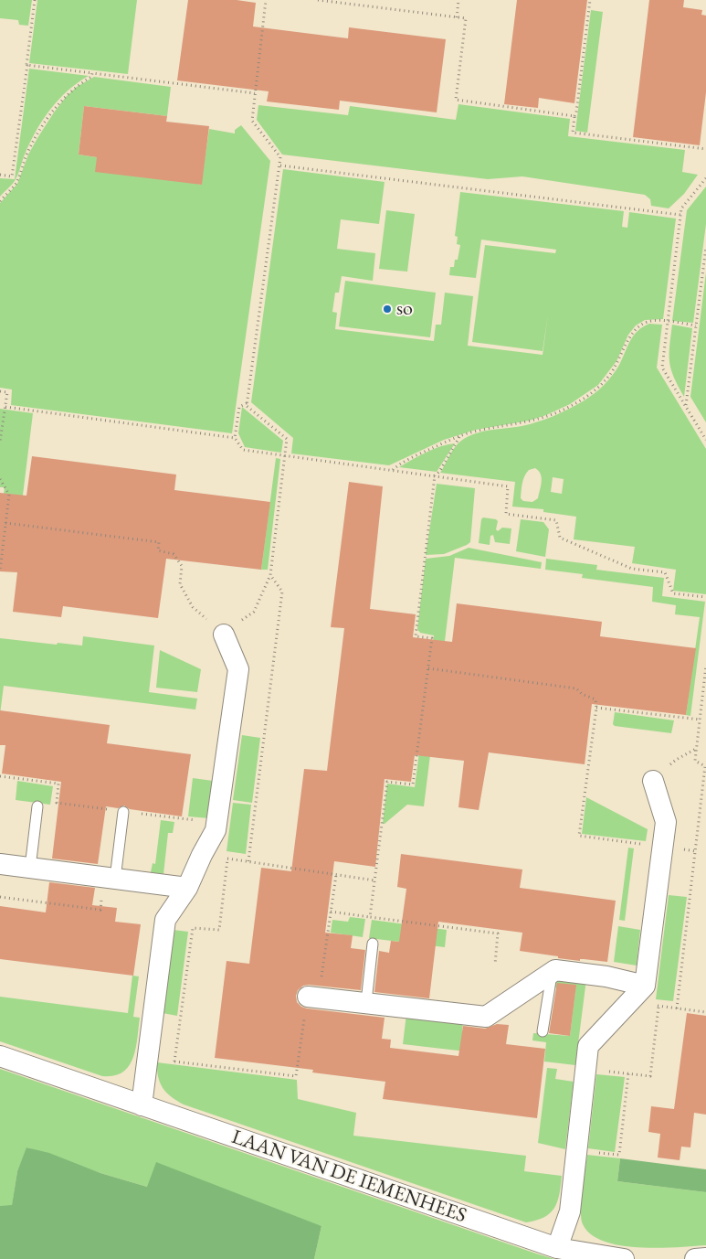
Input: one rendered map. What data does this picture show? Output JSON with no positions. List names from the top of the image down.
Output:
{
  "streets": {
    "street": ["LAAN VAN DE IEMENHEES"]
  },
  "places": ["so"]
}
